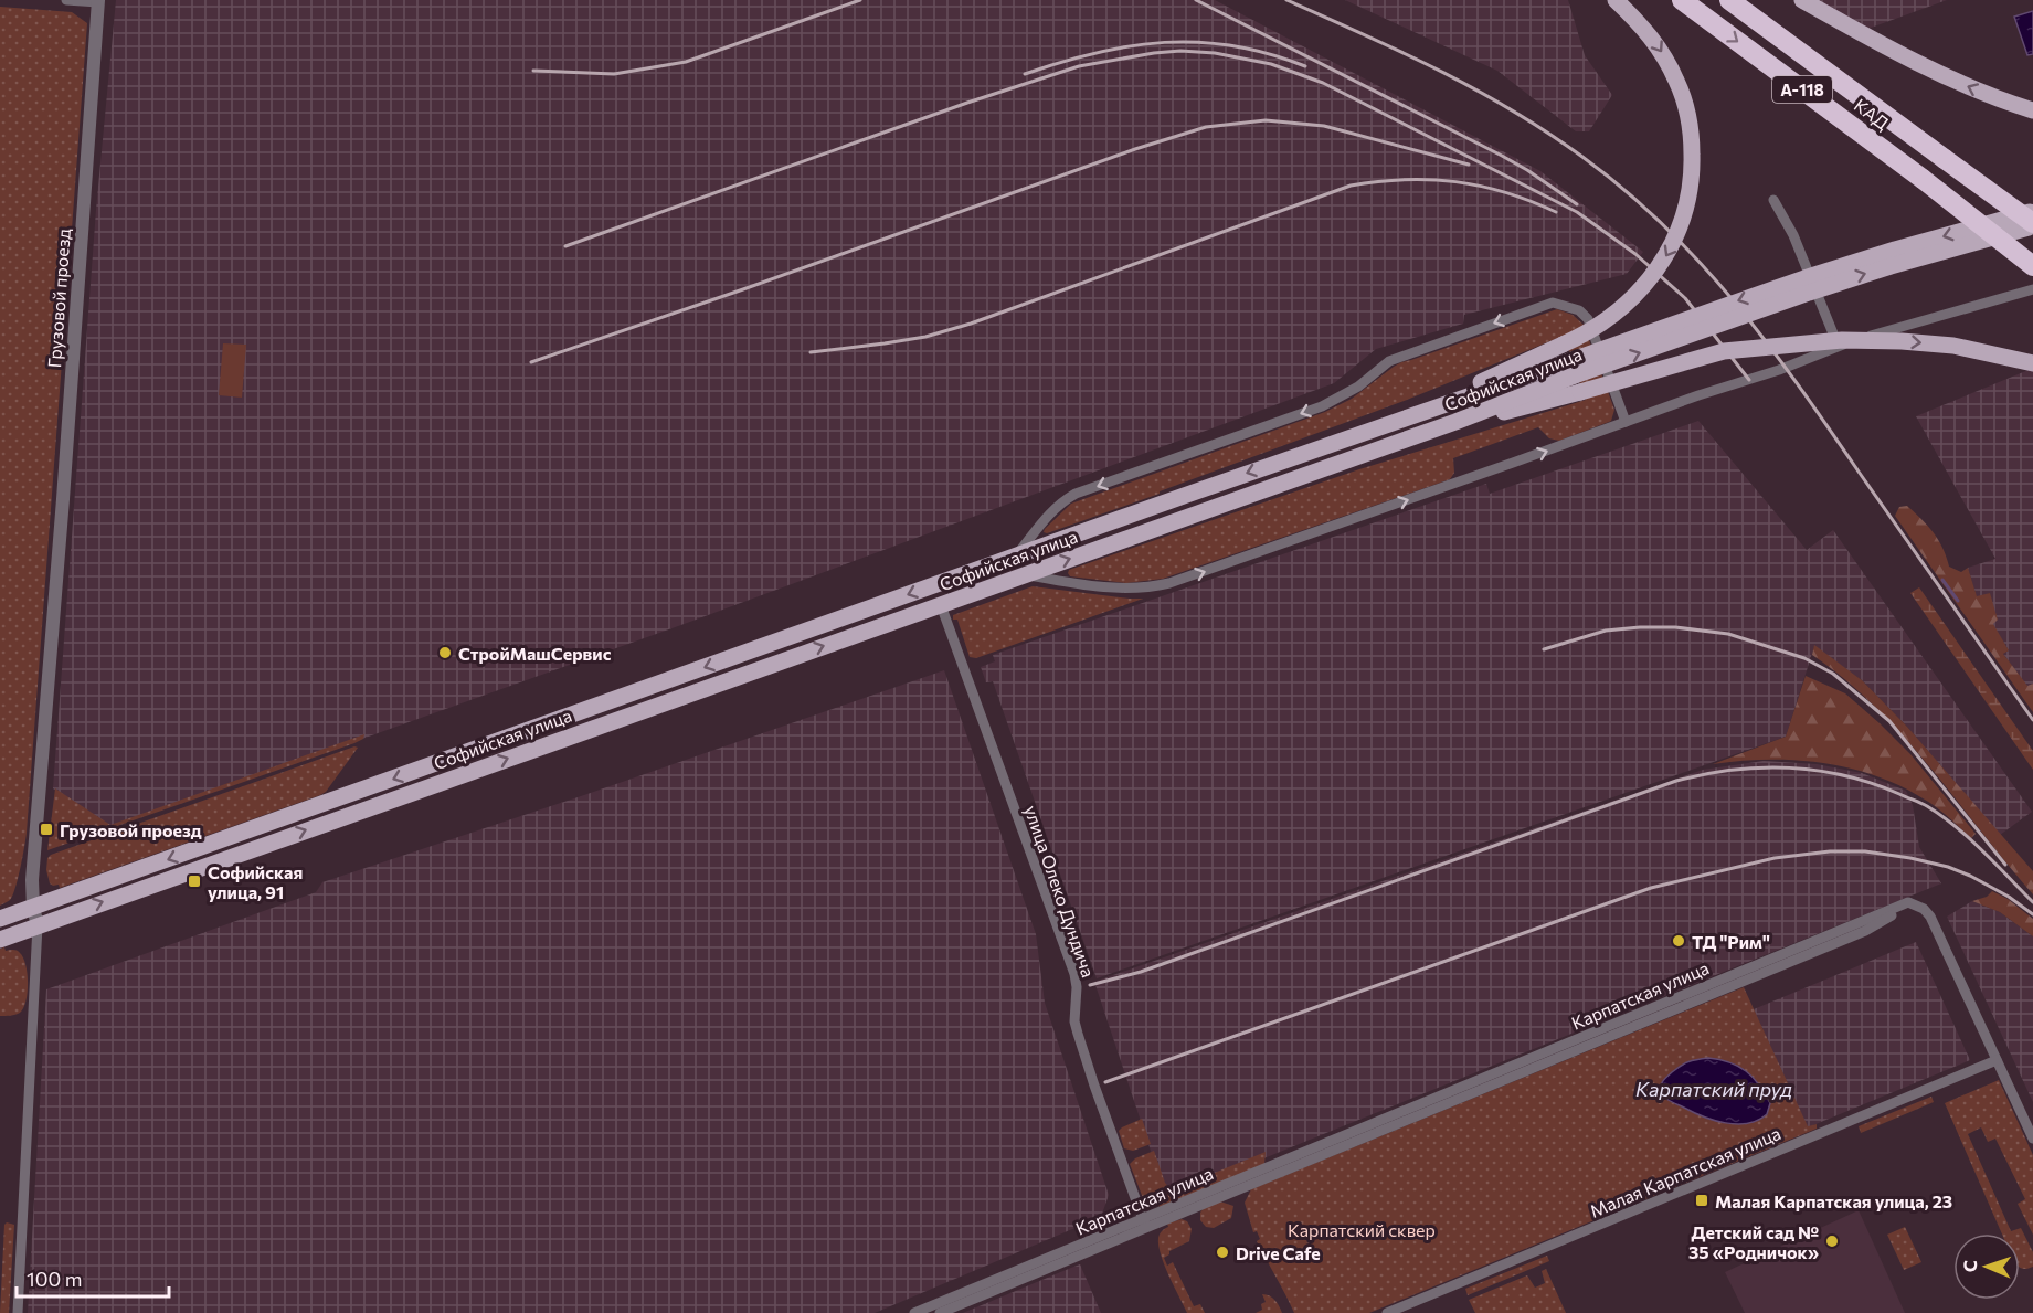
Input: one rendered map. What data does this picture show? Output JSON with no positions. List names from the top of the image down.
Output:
{
  "streets": {
    "highway": ["А-118", "КАД"],
    "main road": ["Софийская улица"],
    "street": [
      "Грузовой проезд",
      "улица Олеко Дундича",
      "Карпатская улица",
      "Малая Карпатская улица"
    ]
  },
  "crossings": [
    ["КАД", "Софийская улица"],
    ["Грузовой проезд", "Софийская улица"],
    ["Софийская улица", "улица Олеко Дундича"],
    ["улица Олеко Дундича", "Карпатская улица"],
    ["Карпатская улица", "Малая Карпатская улица"]
  ],
  "water": ["Карпатский пруд"],
  "parks": ["Карпатский сквер"],
  "places": {
    "other": [
      "СтройМашСервис",
      "ТД \"Рим\"",
      "Детский сад № 35 «Родничок»",
      "Drive Cafe"
    ],
    "transit": ["Грузовой проезд", "Софийская улица, 91", "Малая Карпатская улица, 23"]
  },
  "scale_bar": "100 m",
  "north": "left"
}
